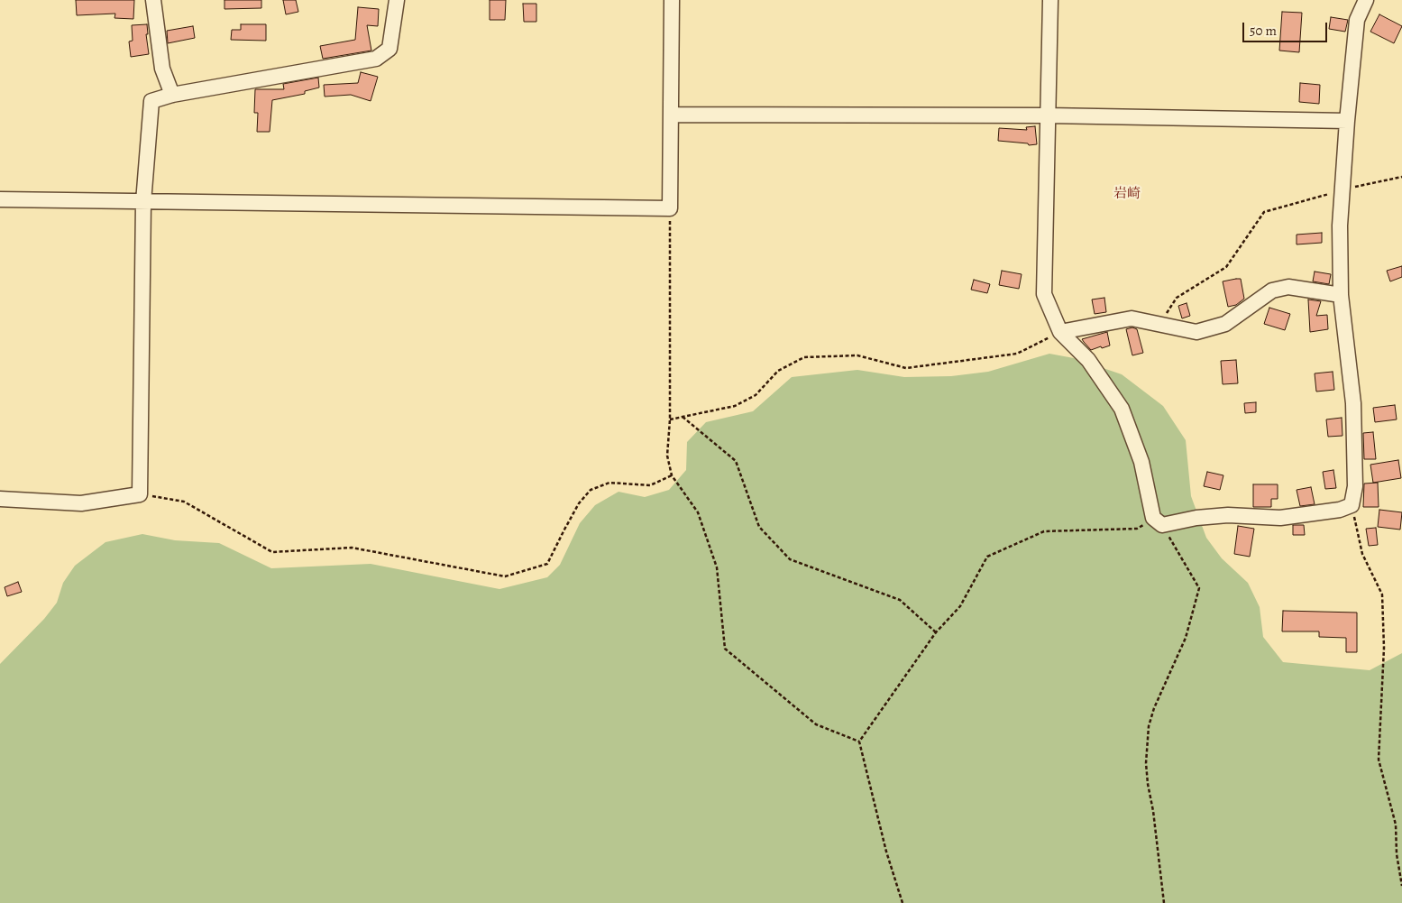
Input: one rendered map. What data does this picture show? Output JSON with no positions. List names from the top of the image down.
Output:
{
  "districts": ["岩崎"],
  "scale_bar": "50 m"
}
